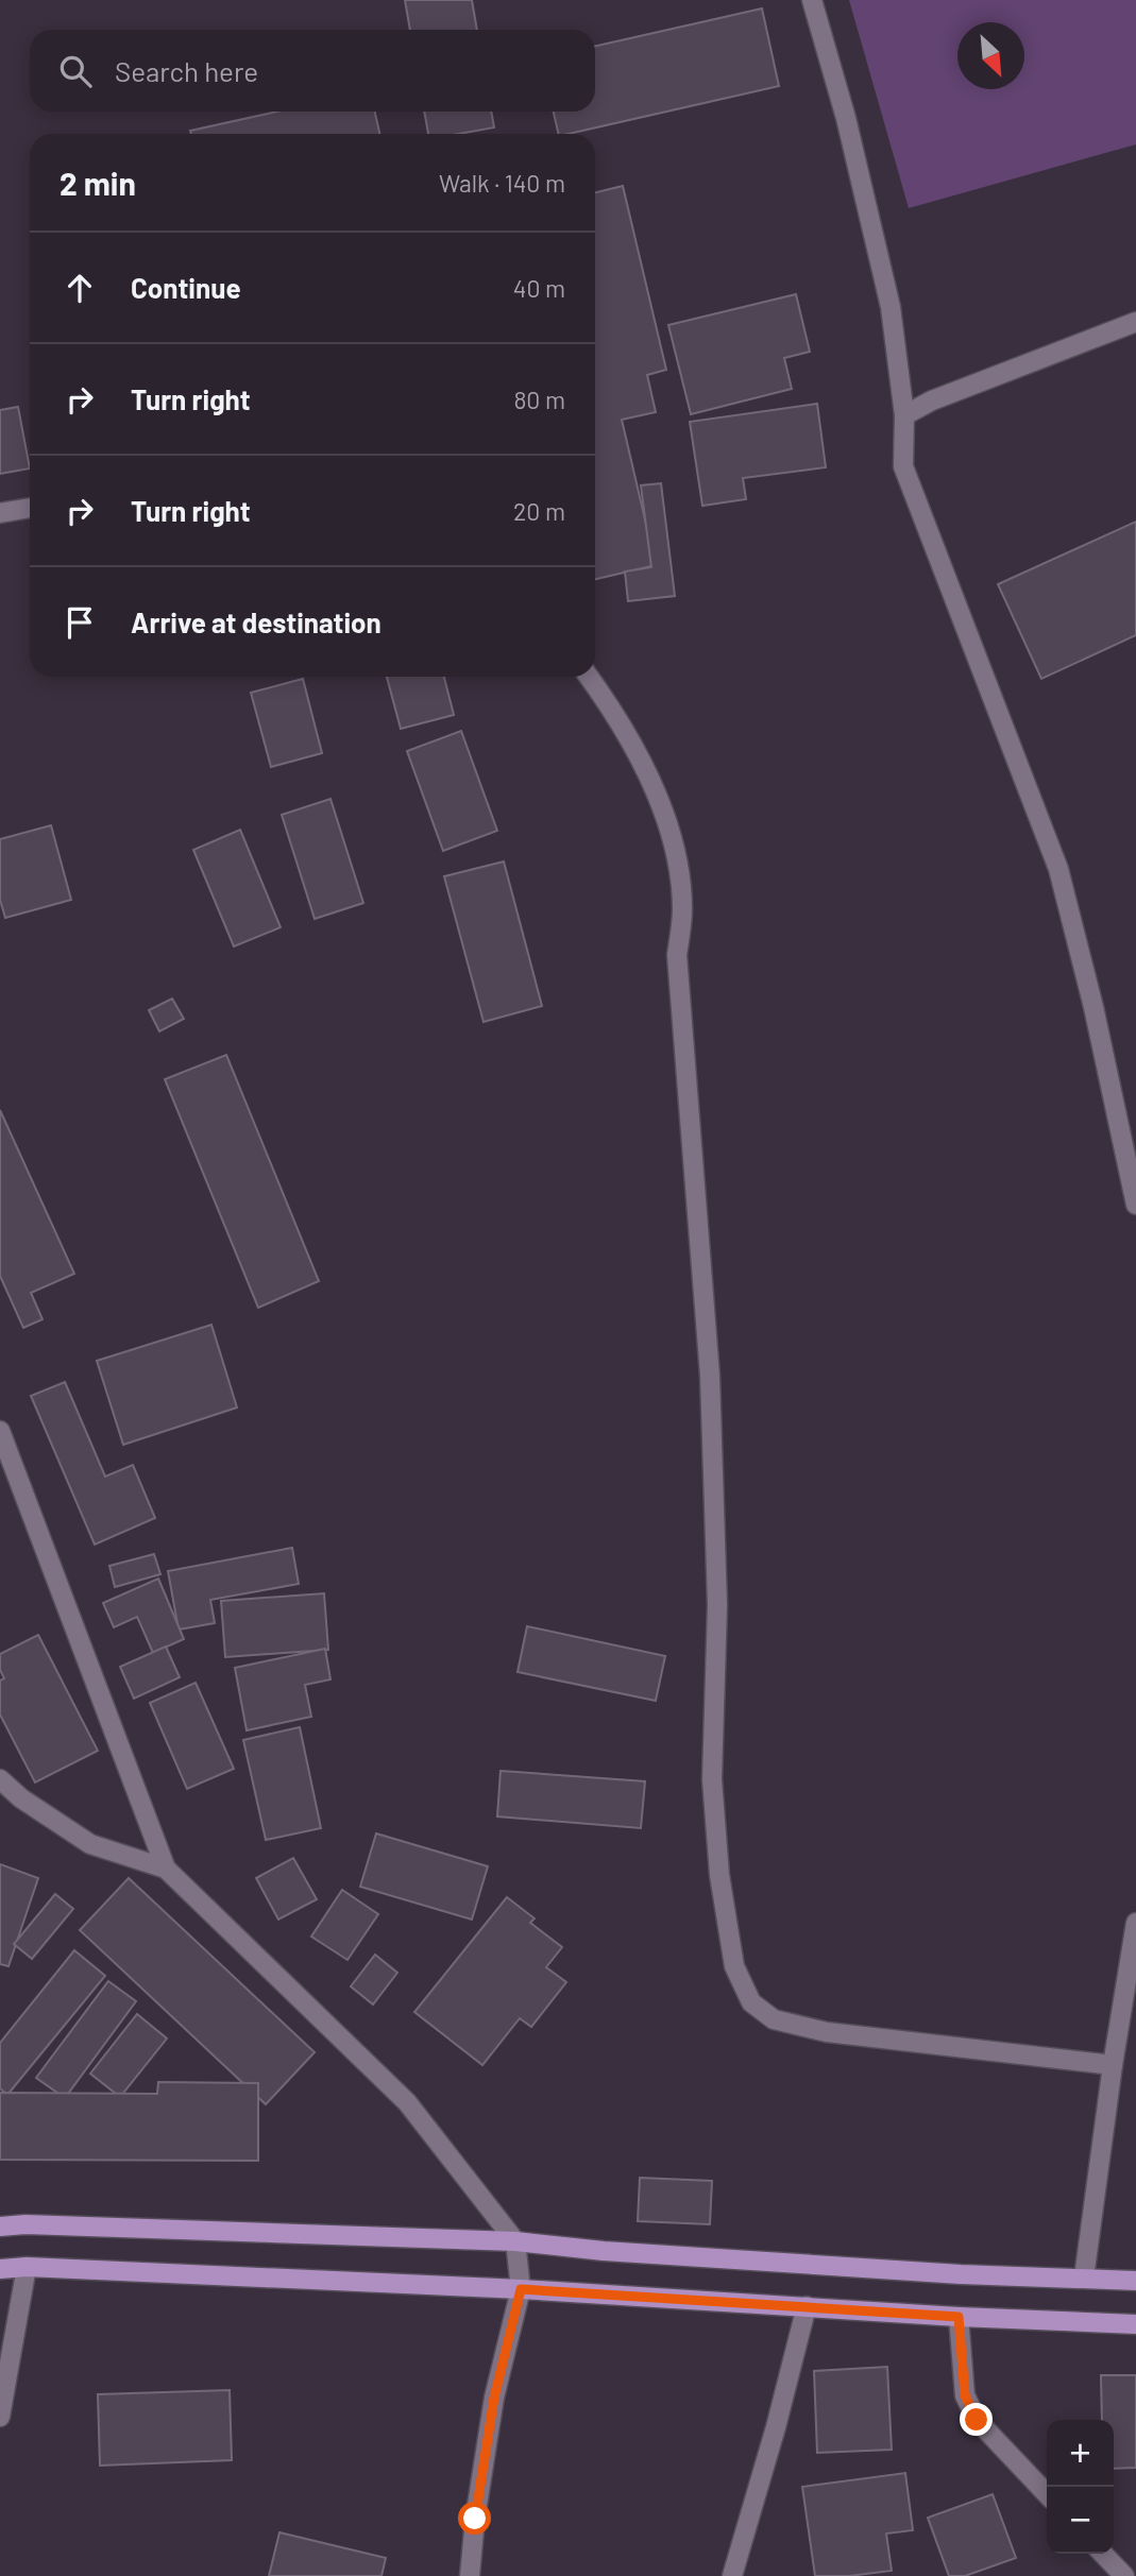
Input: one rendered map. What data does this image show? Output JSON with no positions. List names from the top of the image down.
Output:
{
  "north": "bottom right",
  "page": {
    "search": "Search here",
    "heading": ["2 min", "Walk · 140 m"],
    "list": [
      ["Continue", "40 m"],
      ["Turn right", "80 m"],
      ["Turn right", "20 m"],
      "Arrive at destination"
    ],
    "map_buttons": ["+", "−"]
  }
}
